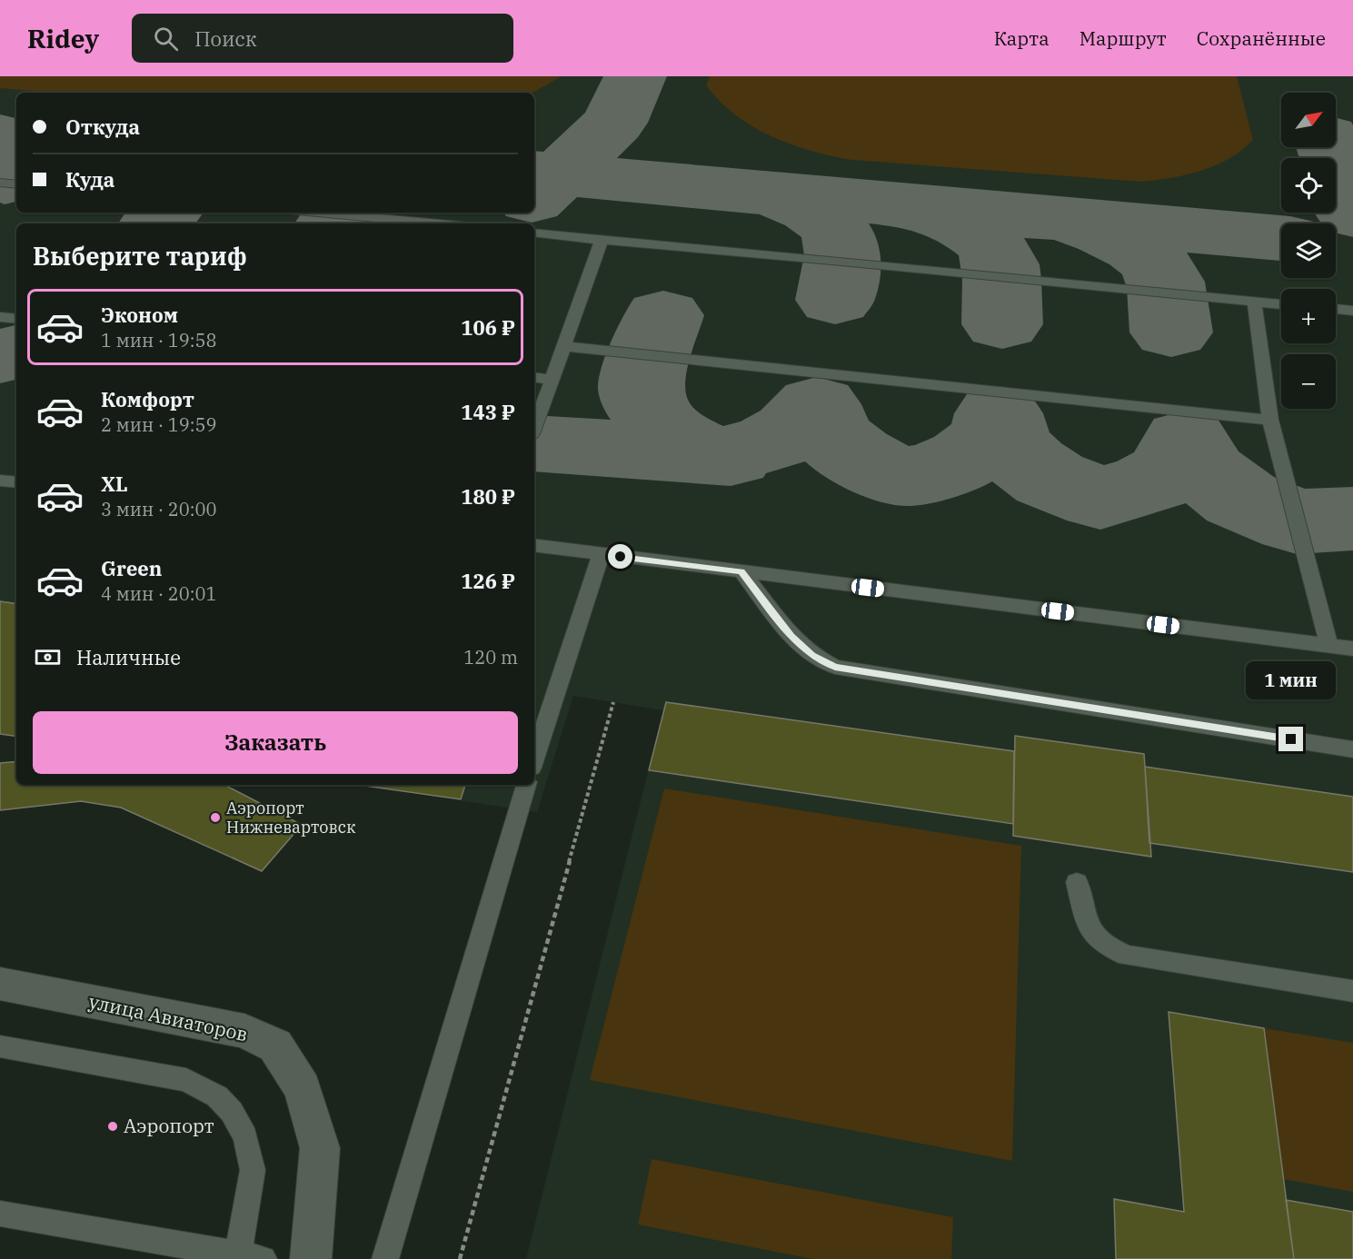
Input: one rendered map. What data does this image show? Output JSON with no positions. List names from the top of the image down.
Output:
{
  "streets": {
    "main road": ["улица Авиаторов"]
  },
  "places": ["Аэропорт Нижневартовск", "Аэропорт"],
  "north": "top right",
  "page": {
    "header": "Ridey",
    "search": "Поиск",
    "nav": ["Карта", "Маршрут", "Сохранённые"],
    "map_buttons": ["+", "−"],
    "banner": ["Откуда", "Куда"],
    "heading": "Выберите тариф",
    "list": [
      {
        "name": "Эконом",
        "note": "1 мин · 19:58",
        "value": "106 ₽"
      },
      {
        "name": "Комфорт",
        "note": "2 мин · 19:59",
        "value": "143 ₽"
      },
      {
        "name": "XL",
        "note": "3 мин · 20:00",
        "value": "180 ₽"
      },
      {
        "name": "Green",
        "note": "4 мин · 20:01",
        "value": "126 ₽"
      }
    ],
    "pay": ["Наличные", "120 m"],
    "bubble": "1 мин",
    "buttons": "Заказать"
  }
}
